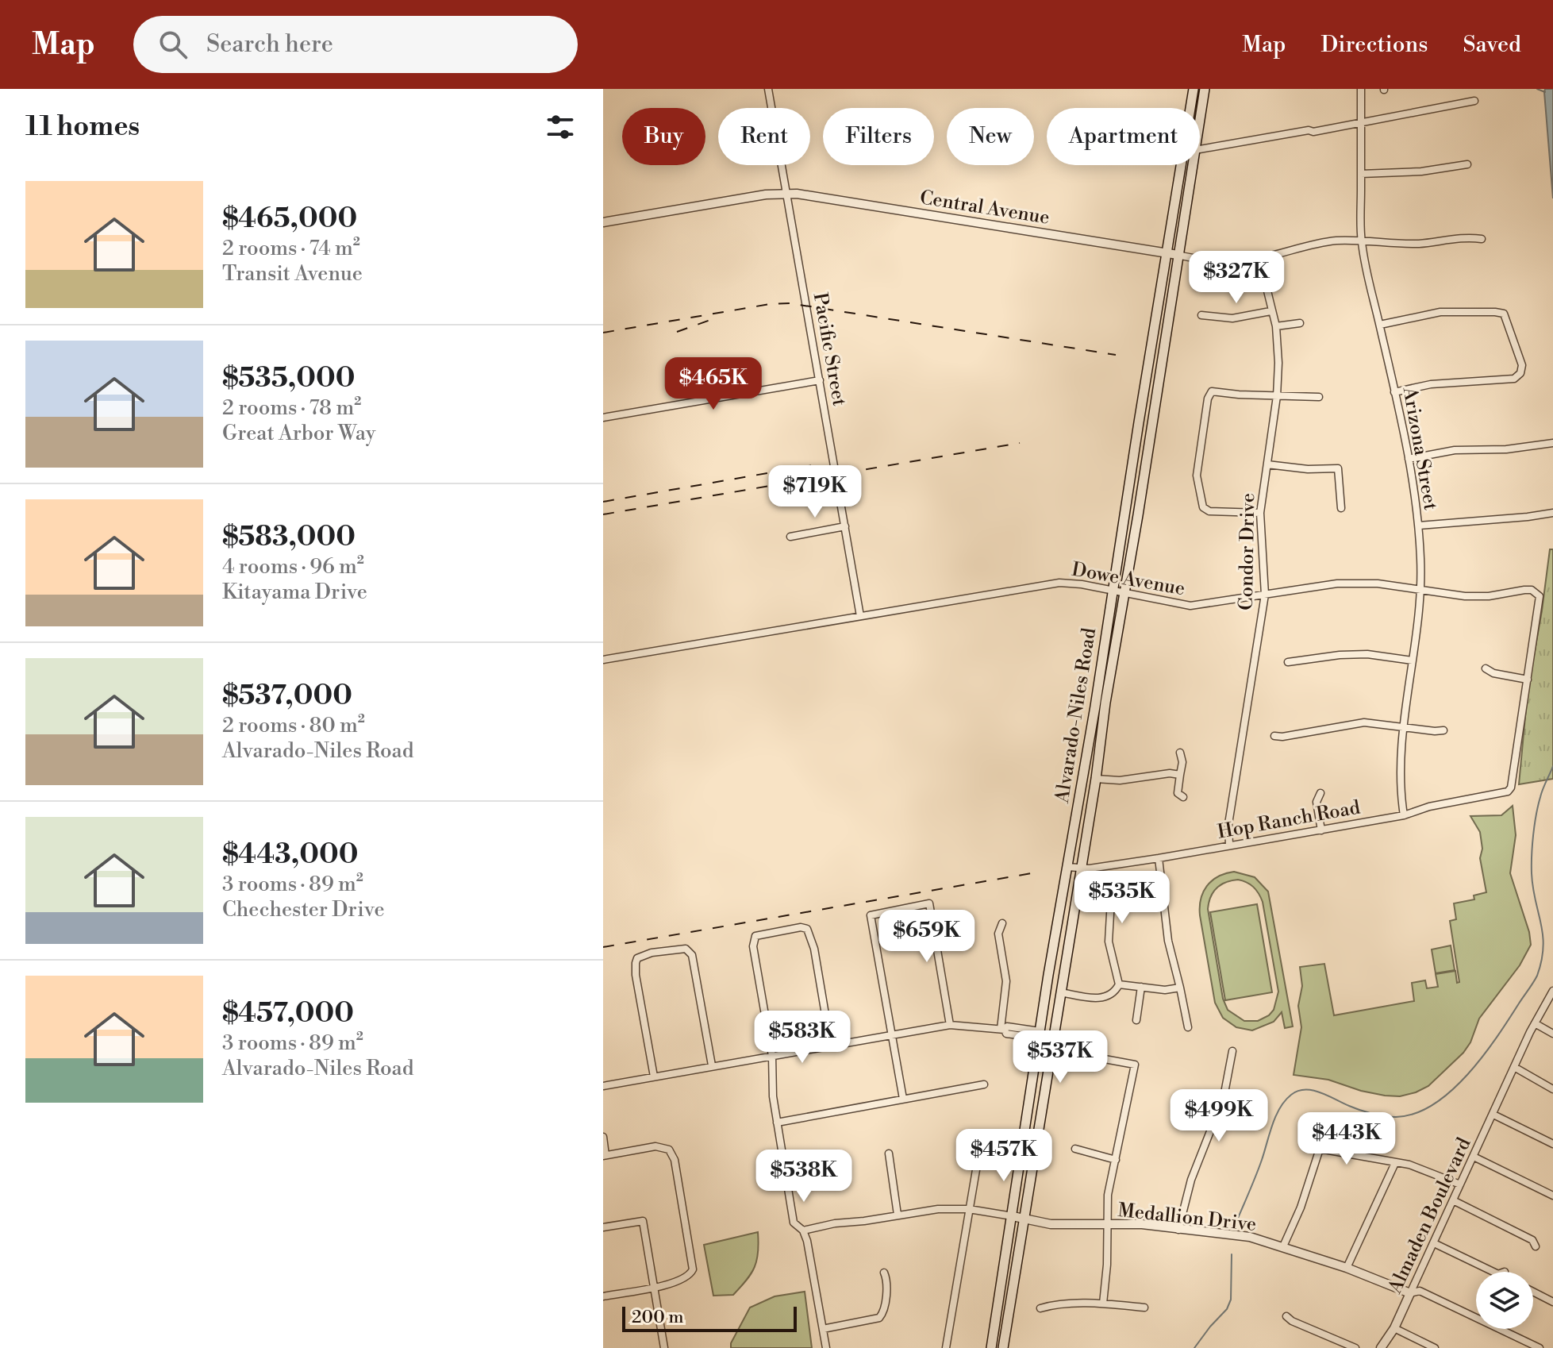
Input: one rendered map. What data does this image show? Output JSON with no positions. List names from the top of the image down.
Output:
{
  "streets": {
    "main road": ["Alvarado-Niles Road"],
    "street": [
      "Central Avenue",
      "Pacific Street",
      "Arizona Street",
      "Condor Drive",
      "Dowe Avenue",
      "Hop Ranch Road",
      "Almaden Boulevard",
      "Medallion Drive"
    ]
  },
  "crossings": [
    ["Central Avenue", "Pacific Street"],
    ["Central Avenue", "Arizona Street"],
    ["Central Avenue", "Condor Drive"],
    ["Central Avenue", "Alvarado-Niles Road"],
    ["Pacific Street", "Dowe Avenue"],
    ["Arizona Street", "Dowe Avenue"],
    ["Arizona Street", "Hop Ranch Road"],
    ["Condor Drive", "Dowe Avenue"],
    ["Condor Drive", "Hop Ranch Road"],
    ["Dowe Avenue", "Alvarado-Niles Road"],
    ["Dowe Avenue", "Hop Ranch Road"],
    ["Alvarado-Niles Road", "Hop Ranch Road"],
    ["Alvarado-Niles Road", "Medallion Drive"],
    ["Almaden Boulevard", "Medallion Drive"]
  ],
  "scale_bar": "200 m",
  "page": {
    "header": "Map",
    "search": "Search here",
    "nav": ["Map", "Directions", "Saved"],
    "heading": "11 homes",
    "chip": [
      "Buy",
      "Rent",
      "Filters",
      "New",
      "Apartment"
    ],
    "list": [
      {
        "name": "$465,000",
        "note": "2 rooms · 74 m² · Transit Avenue"
      },
      {
        "name": "$535,000",
        "note": "2 rooms · 78 m² · Great Arbor Way"
      },
      {
        "name": "$583,000",
        "note": "4 rooms · 96 m² · Kitayama Drive"
      },
      {
        "name": "$537,000",
        "note": "2 rooms · 80 m² · Alvarado-Niles Road"
      },
      {
        "name": "$443,000",
        "note": "3 rooms · 89 m² · Chechester Drive"
      },
      {
        "name": "$457,000",
        "note": "3 rooms · 89 m² · Alvarado-Niles Road"
      }
    ],
    "price": [
      "$327K",
      "$465K",
      "$719K",
      "$535K",
      "$659K",
      "$583K",
      "$537K",
      "$499K",
      "$443K",
      "$457K",
      "$538K"
    ],
    "scale": "200 m"
  }
}
